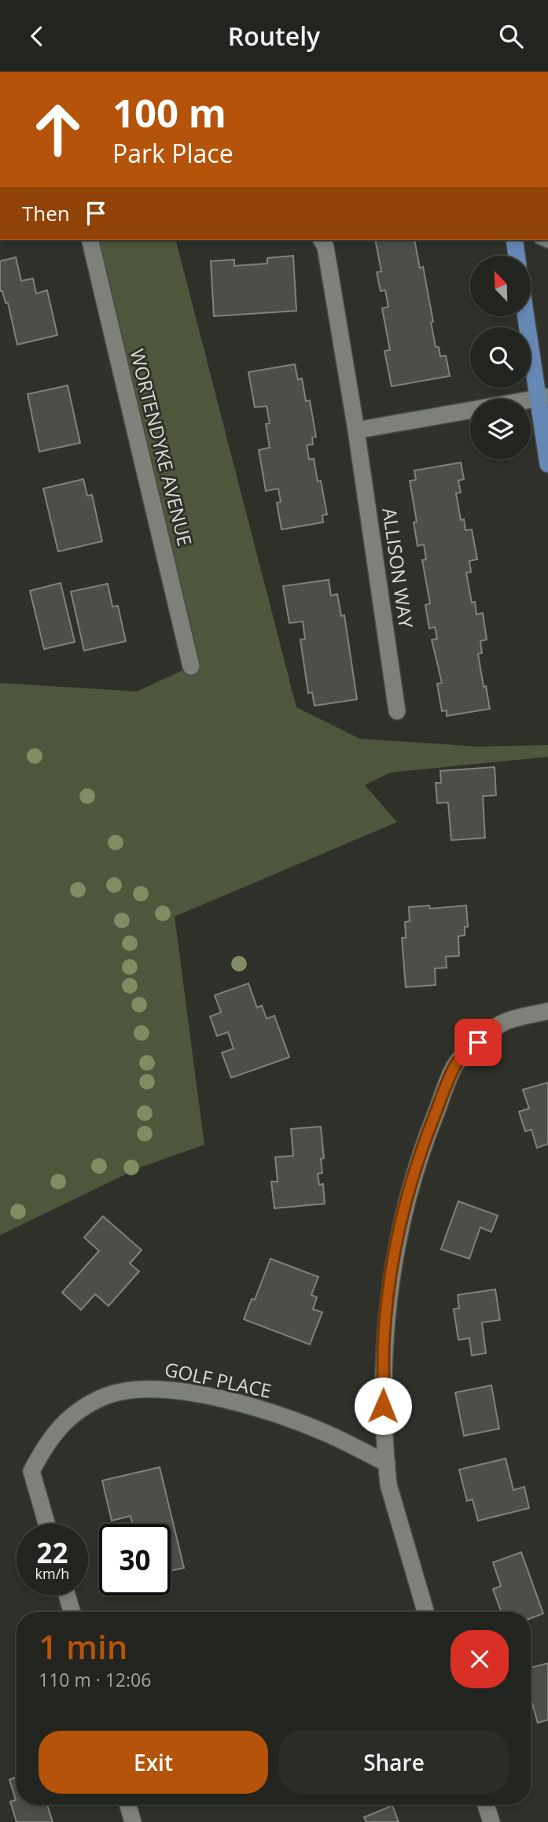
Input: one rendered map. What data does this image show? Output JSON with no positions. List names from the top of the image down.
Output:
{
  "streets": {
    "street": ["WORTENDYKE AVENUE", "ALLISON WAY", "GOLF PLACE"]
  },
  "north": "top left",
  "page": {
    "header": "Routely",
    "turn": ["100 m", "Park Place"],
    "then": "Then",
    "speed": "22 km/h",
    "limit": "30",
    "heading": ["1 min", "110 m · 12:06"],
    "buttons": ["Exit", "Share"]
  }
}
